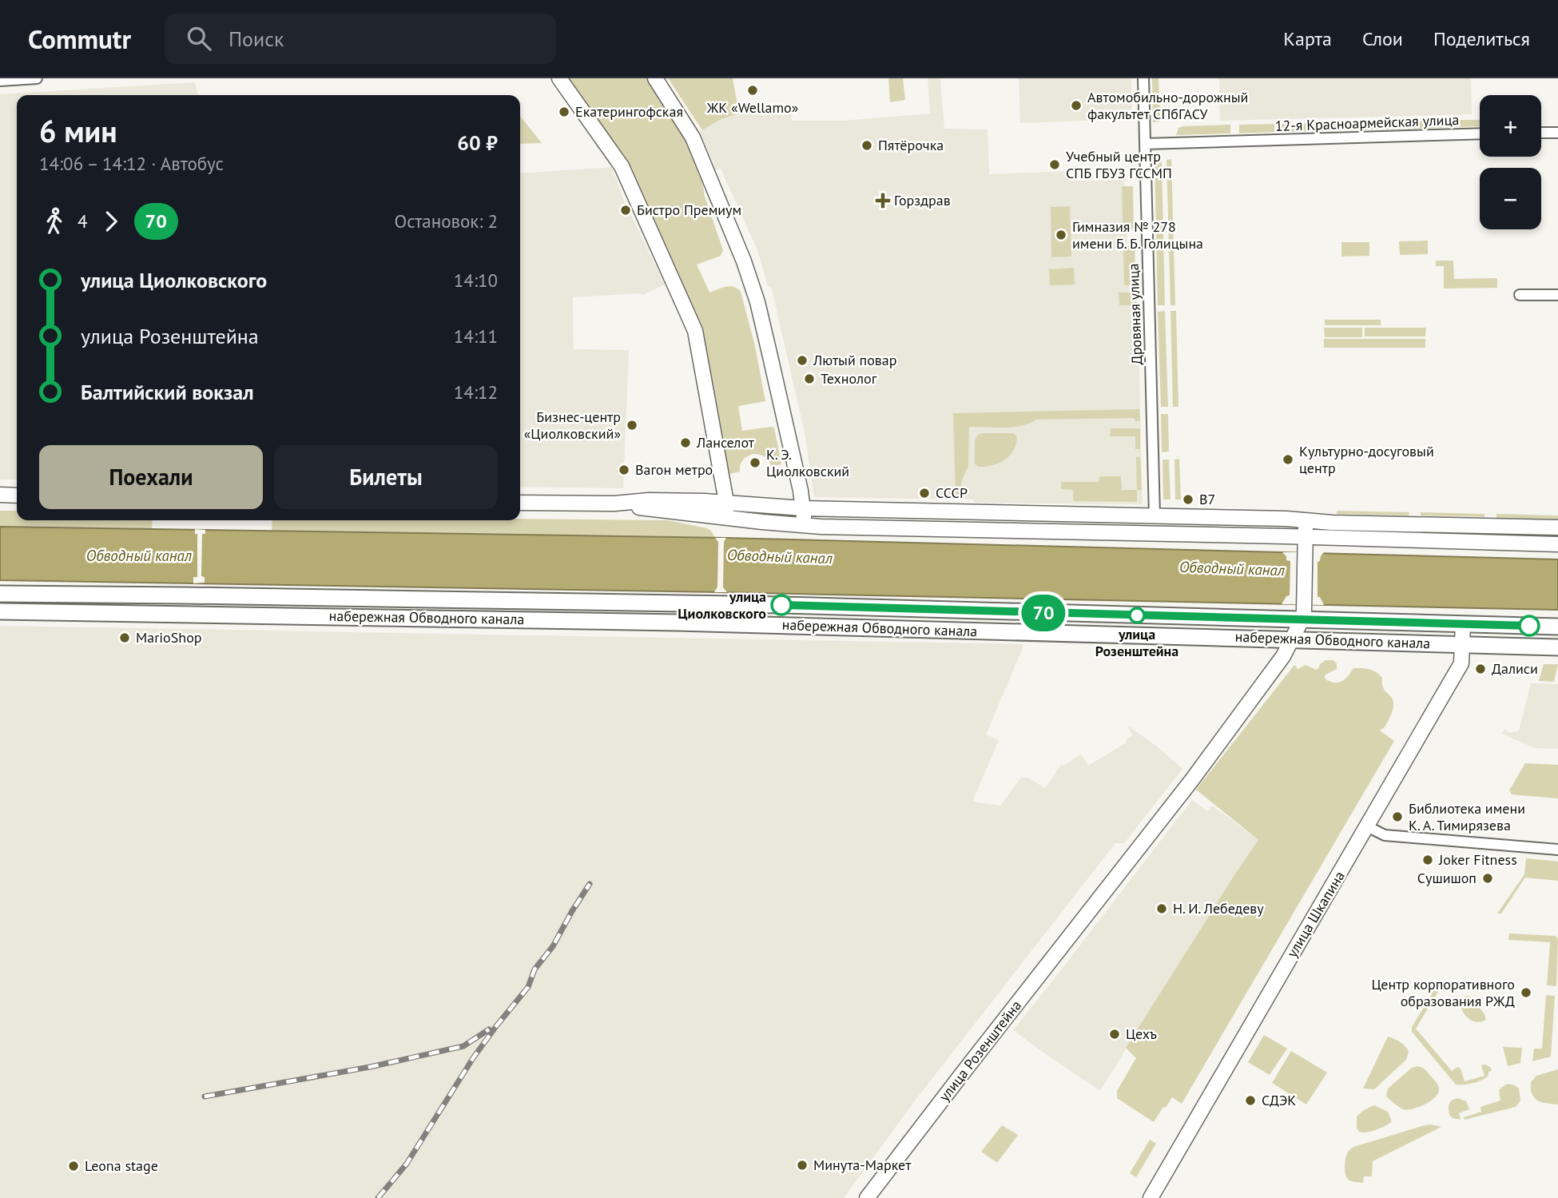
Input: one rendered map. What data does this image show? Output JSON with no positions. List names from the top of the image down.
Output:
{
  "streets": {
    "main road": ["набережная Обводного канала"],
    "street": [
      "12-я Красноармейская улица",
      "Дровяная улица",
      "улица Шкапина",
      "улица Розенштейна"
    ]
  },
  "crossings": [
    ["12-я Красноармейская улица", "Дровяная улица"],
    ["набережная Обводного канала", "улица Шкапина"],
    ["набережная Обводного канала", "улица Розенштейна"]
  ],
  "water": ["Обводный канал"],
  "places": {
    "other": [
      "ЖК «Wellamo»",
      "Автомобильно-дорожный факультет СПбГАСУ",
      "Екатерингофская",
      "Пятёрочка",
      "Учебный центр СПБ ГБУЗ ГССМП",
      "Бистро Премиум",
      "Гимназия № 278 имени Б. Б. Голицына",
      "Лютый повар",
      "Технолог",
      "Бизнес-центр «Циолковский»",
      "Ланселот",
      "Культурно-досуговый центр",
      "К. Э. Циолковский",
      "Вагон метро",
      "СССР",
      "В7",
      "улица Циолковского",
      "улица Розенштейна",
      "MarioShop",
      "Далиси",
      "Библиотека имени К. А. Тимирязева",
      "Joker Fitness",
      "Сушишоп",
      "Н. И. Лебедеву",
      "Центр корпоративного образования РЖД",
      "Цехъ",
      "СДЭК",
      "Минута-Маркет",
      "Leona stage"
    ],
    "health": ["Горздрав"]
  },
  "lines": ["bus line 70"],
  "page": {
    "header": "Commutr",
    "search": "Поиск",
    "nav": ["Карта", "Слои", "Поделиться"],
    "on_map": "70",
    "map_buttons": ["+", "−"],
    "heading": ["6 мин", "14:06 – 14:12 · Автобус", "60 ₽"],
    "legs": ["4", "70", "Остановок: 2"],
    "list": [
      {
        "name": "улица Циолковского",
        "value": "14:10"
      },
      {
        "name": "улица Розенштейна",
        "value": "14:11"
      },
      {
        "name": "Балтийский вокзал",
        "value": "14:12"
      }
    ],
    "buttons": ["Поехали", "Билеты"]
  }
}
